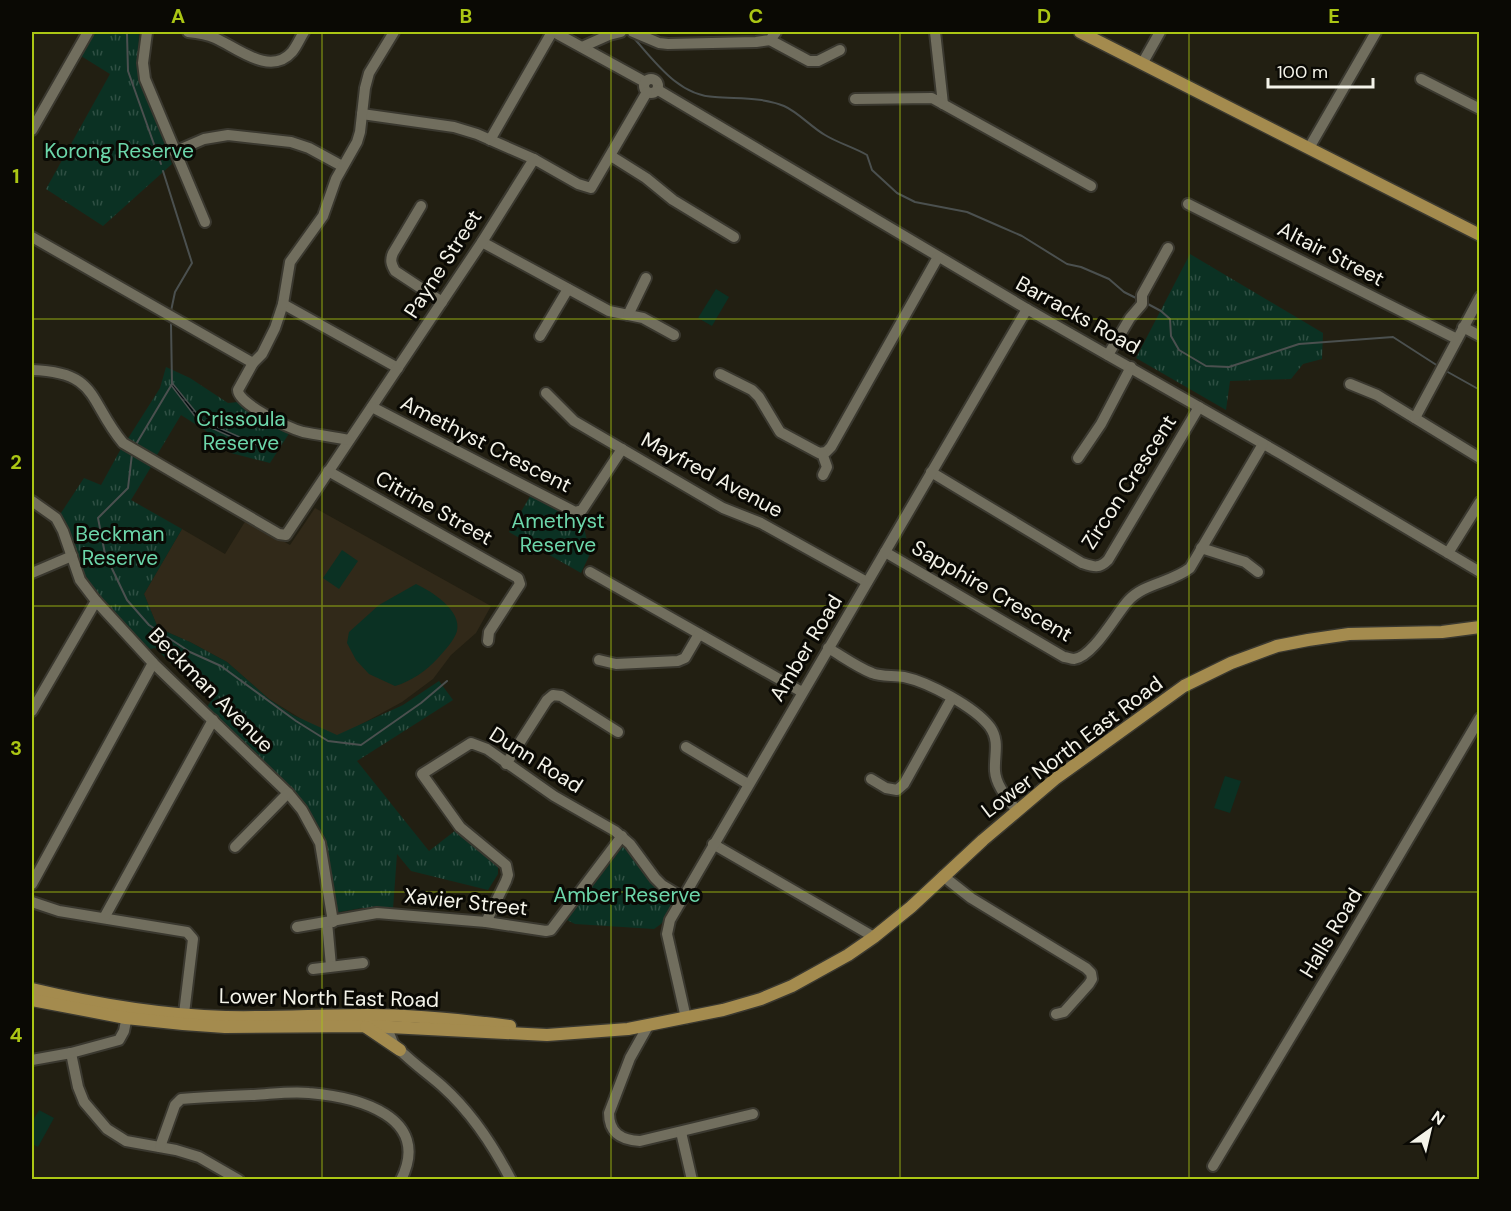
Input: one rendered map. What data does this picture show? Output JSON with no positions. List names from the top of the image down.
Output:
{
  "streets": {
    "main road": ["Lower North East Road"],
    "street": [
      "Altair Street",
      "Payne Street",
      "Barracks Road",
      "Amethyst Crescent",
      "Mayfred Avenue",
      "Zircon Crescent",
      "Citrine Street",
      "Sapphire Crescent",
      "Amber Road",
      "Beckman Avenue",
      "Dunn Road",
      "Xavier Street",
      "Halls Road"
    ]
  },
  "crossings": [
    ["Payne Street", "Amethyst Crescent"],
    ["Payne Street", "Citrine Street"],
    ["Barracks Road", "Zircon Crescent"],
    ["Barracks Road", "Sapphire Crescent"],
    ["Barracks Road", "Amber Road"],
    ["Amethyst Crescent", "Mayfred Avenue"],
    ["Mayfred Avenue", "Amber Road"],
    ["Zircon Crescent", "Amber Road"],
    ["Sapphire Crescent", "Amber Road"],
    ["Amber Road", "Lower North East Road"],
    ["Amber Road", "Dunn Road"],
    ["Beckman Avenue", "Xavier Street"],
    ["Dunn Road", "Xavier Street"]
  ],
  "parks": [
    "Korong Reserve",
    "Crissoula Reserve",
    "Amethyst Reserve",
    "Beckman Reserve",
    "Amber Reserve"
  ],
  "scale_bar": "100 m",
  "north": "top right",
  "grid": {
    "columns": [
      "A",
      "B",
      "C",
      "D",
      "E"
    ],
    "rows": [
      "1",
      "2",
      "3",
      "4"
    ]
  }
}
